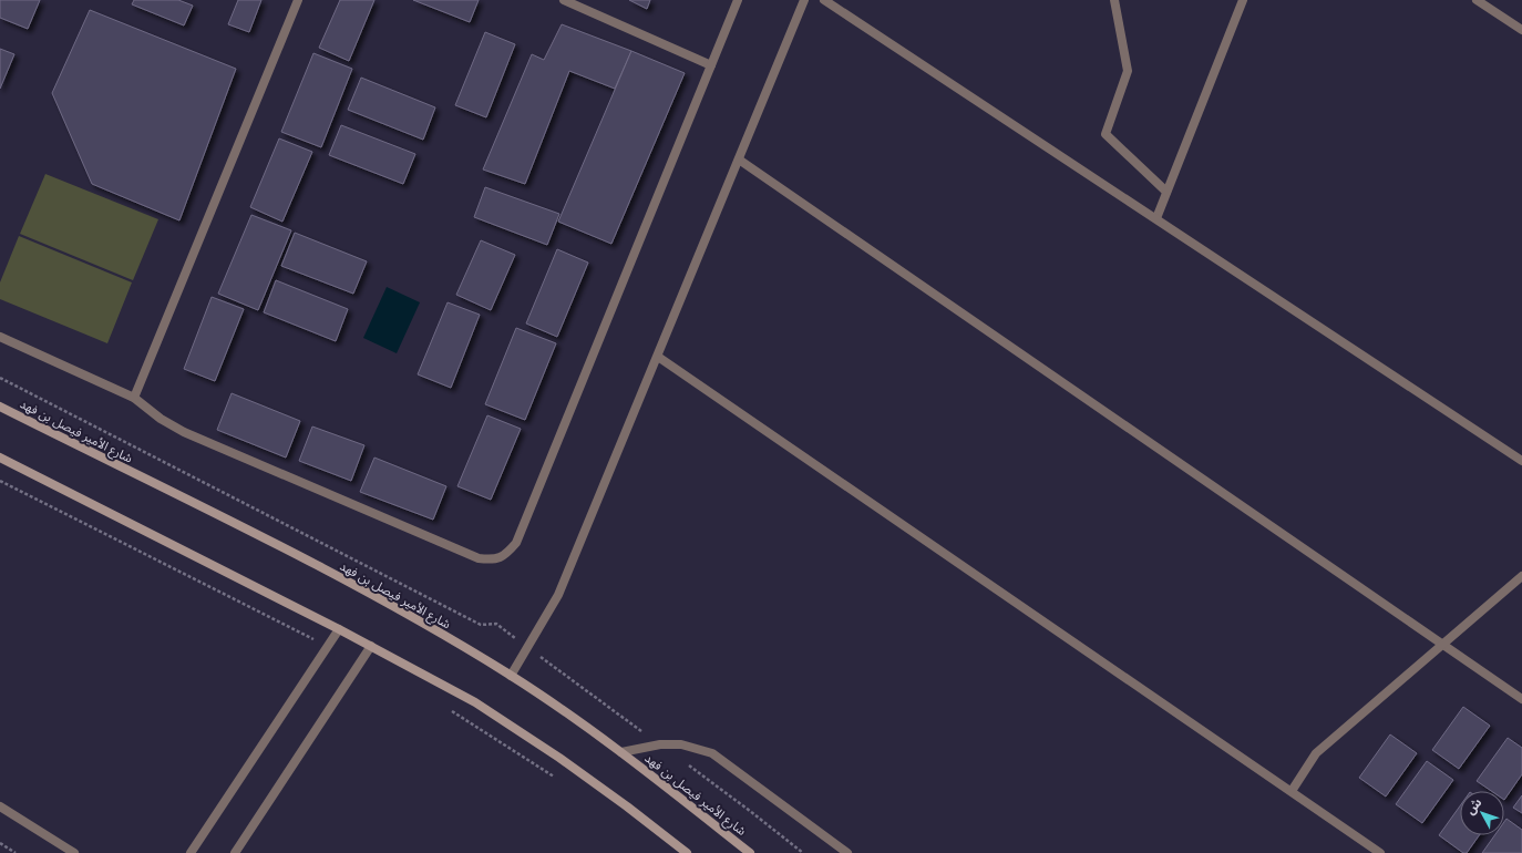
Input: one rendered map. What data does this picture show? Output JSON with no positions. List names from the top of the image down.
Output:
{
  "streets": {
    "main road": ["شارع الأمير فيصل بن فهد"]
  },
  "north": "top left"
}
